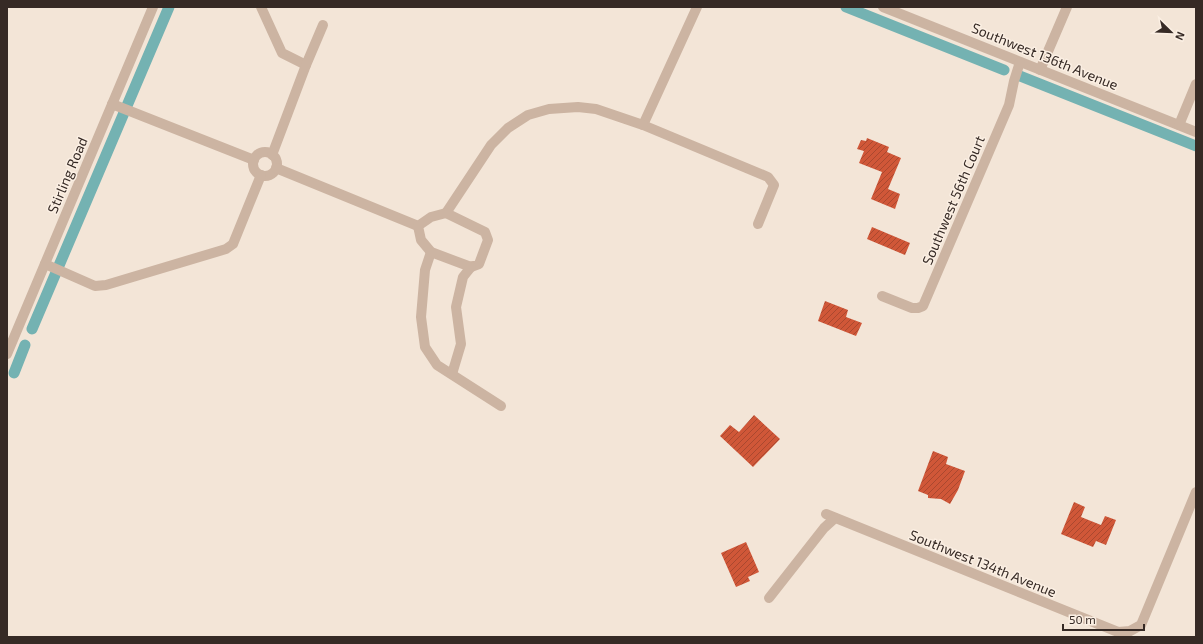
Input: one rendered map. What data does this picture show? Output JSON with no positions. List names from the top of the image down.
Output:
{
  "streets": {
    "street": [
      "Southwest 136th Avenue",
      "Stirling Road",
      "Southwest 56th Court",
      "Southwest 134th Avenue"
    ]
  },
  "crossings": [
    ["Southwest 136th Avenue", "Southwest 56th Court"]
  ],
  "scale_bar": "50 m",
  "north": "bottom right"
}
